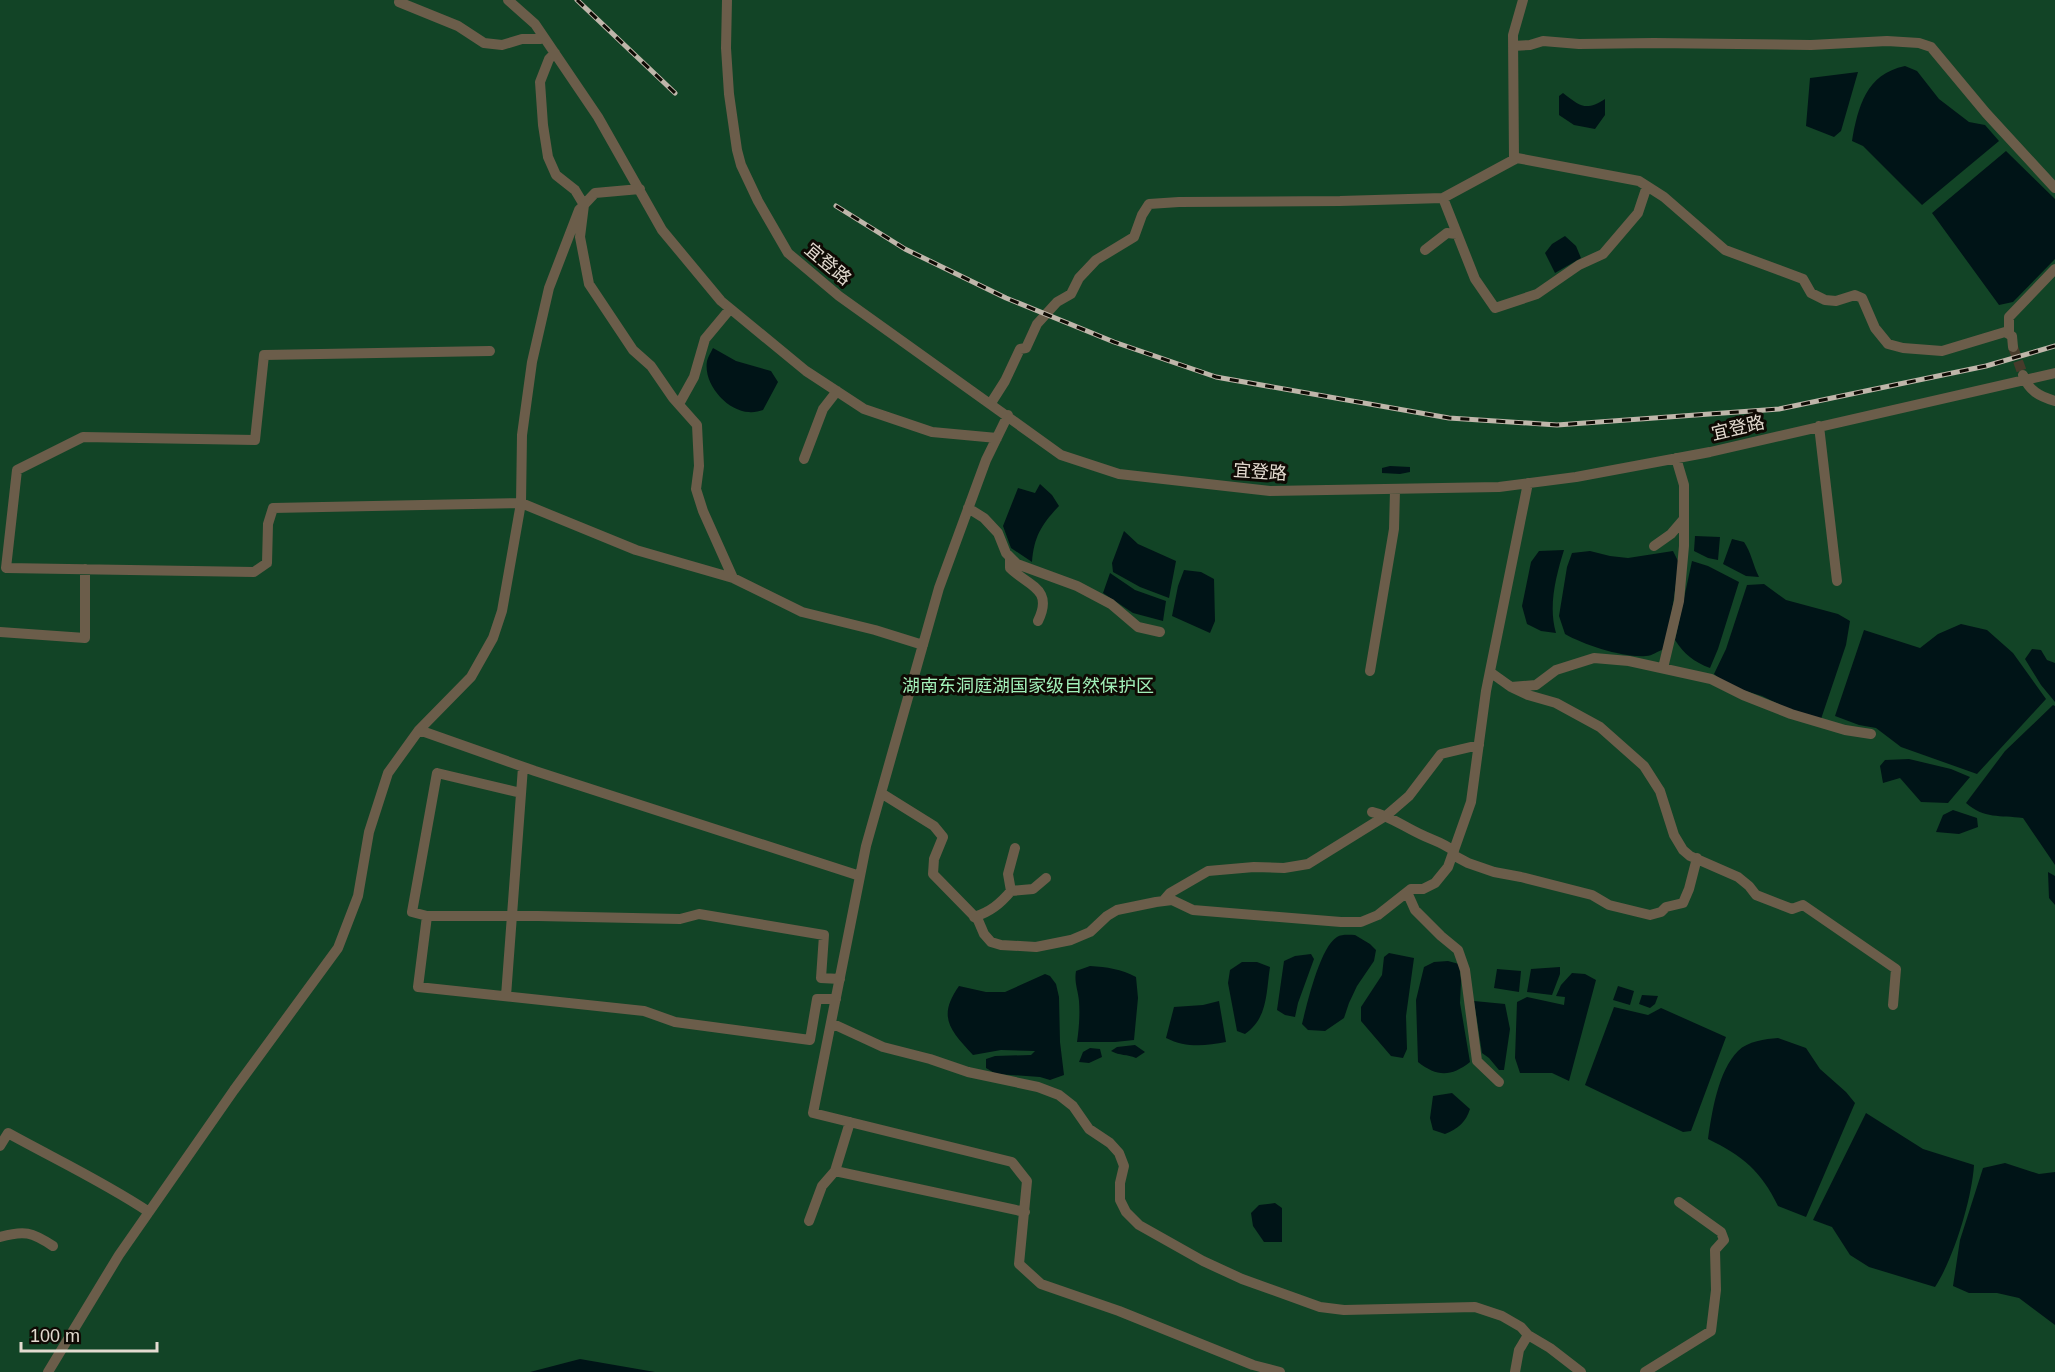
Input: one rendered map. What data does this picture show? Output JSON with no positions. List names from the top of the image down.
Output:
{
  "streets": {
    "street": ["宜登路"]
  },
  "parks": ["湖南东洞庭湖国家级自然保护区"],
  "scale_bar": "100 m"
}
